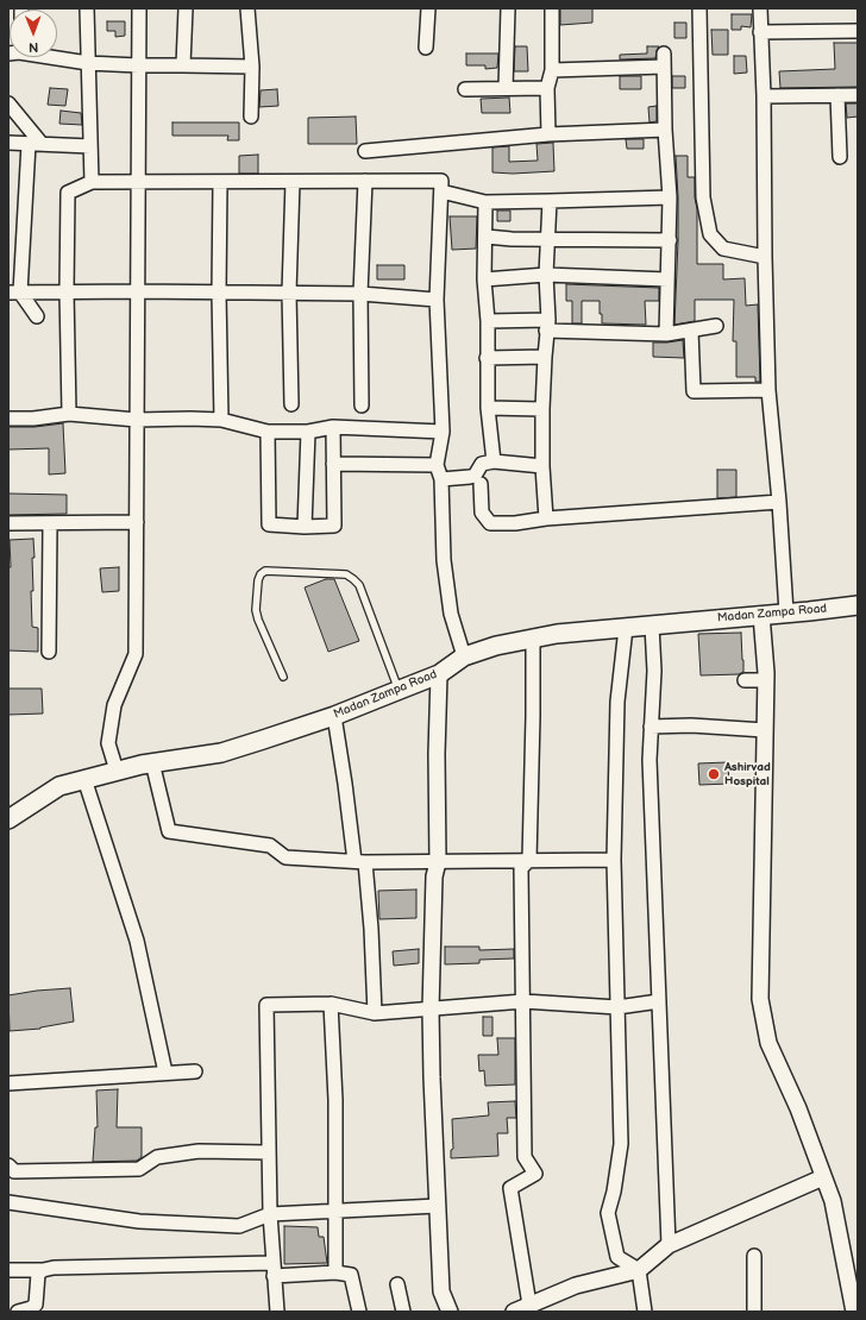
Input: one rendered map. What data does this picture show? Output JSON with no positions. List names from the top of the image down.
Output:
{
  "streets": {
    "main road": ["Madan Zampa Road"]
  },
  "places": ["Ashirvad Hospital"],
  "north": "bottom"
}
